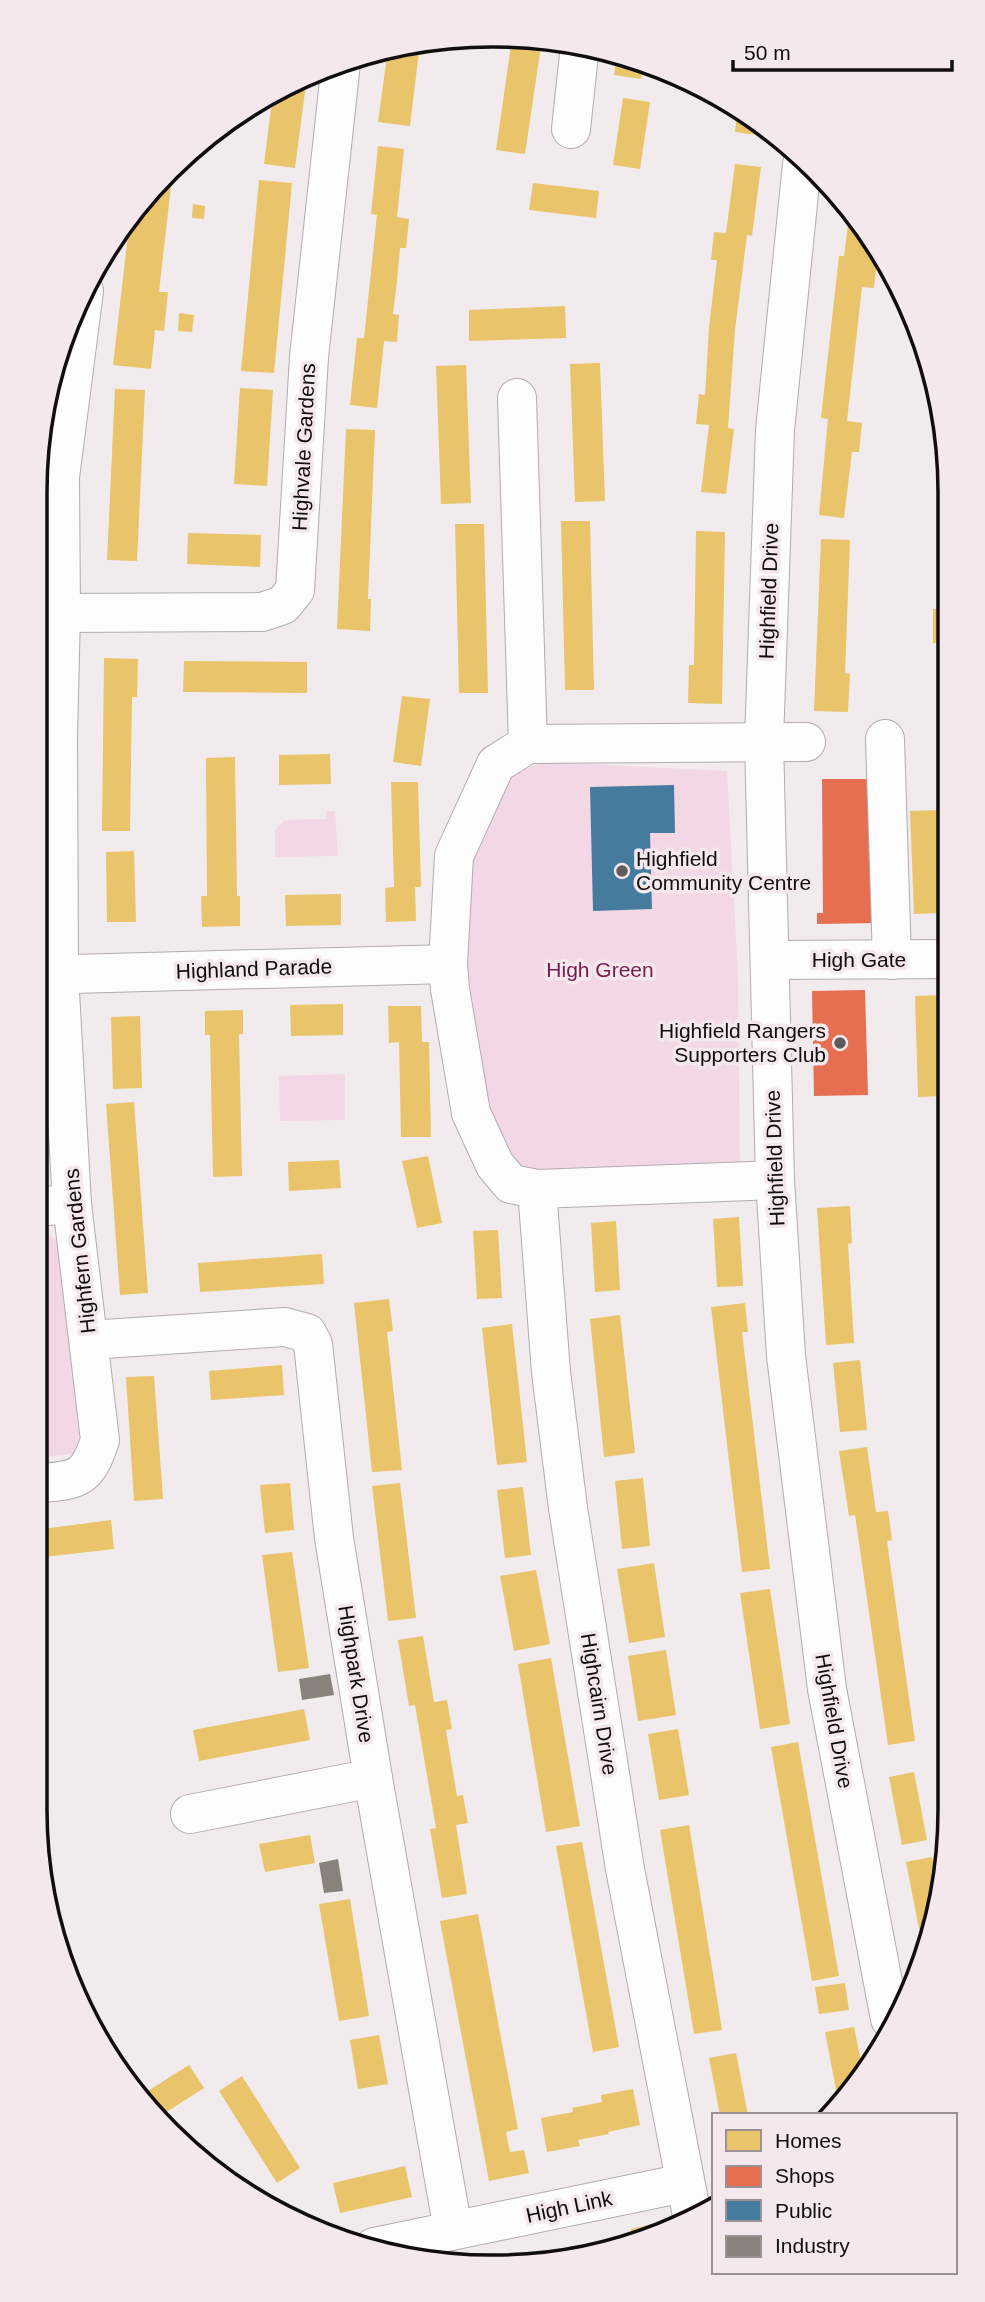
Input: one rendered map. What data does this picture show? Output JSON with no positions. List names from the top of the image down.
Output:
{
  "streets": {
    "street": [
      "Highvale Gardens",
      "Highfield Drive",
      "High Gate",
      "Highland Parade",
      "Highfern Gardens",
      "Highpark Drive",
      "Highcairn Drive",
      "High Link"
    ]
  },
  "crossings": [
    ["Highvale Gardens", "Highfern Gardens"],
    ["Highfield Drive", "High Gate"],
    ["Highland Parade", "Highfern Gardens"],
    ["Highfern Gardens", "Highpark Drive"],
    ["Highpark Drive", "High Link"],
    ["Highcairn Drive", "High Link"]
  ],
  "parks": ["High Green"],
  "places": ["Highfield Community Centre", "Highfield Rangers Supporters Club"],
  "legend": [
    "Homes",
    "Shops",
    "Public",
    "Industry"
  ],
  "scale_bar": "50 m"
}
